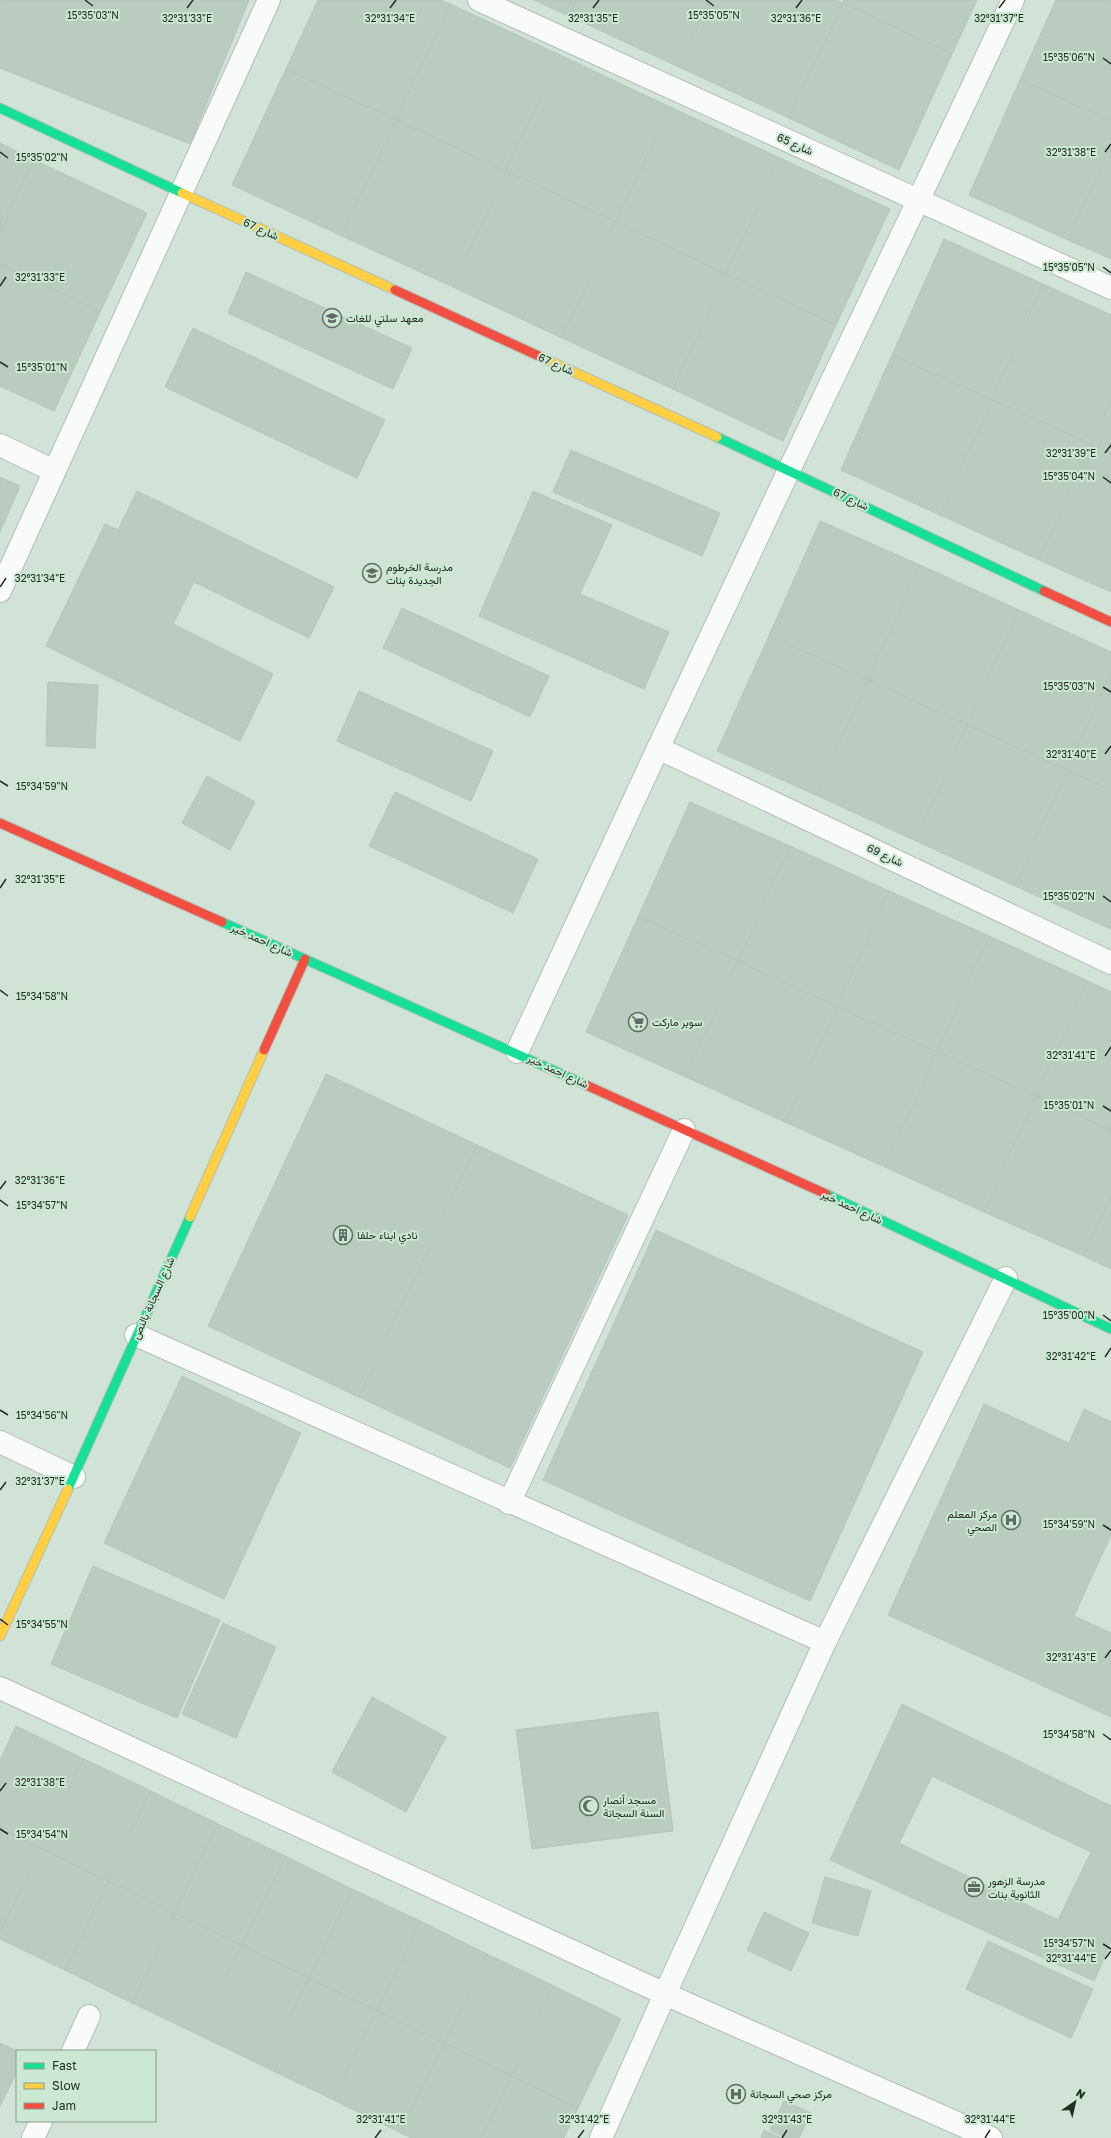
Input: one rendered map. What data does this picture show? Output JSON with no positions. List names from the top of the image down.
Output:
{
  "streets": {
    "street": [
      "شارع 65",
      "شارع 67",
      "شارع 69",
      "شارع احمد خير",
      "شارع السجانة بالنص"
    ]
  },
  "crossings": [
    ["شارع احمد خير", "شارع السجانة بالنص"]
  ],
  "places": {
    "school or university": ["معهد سلتي للغات", "مدرسة الخرطوم الجديدة بنات"],
    "supermarket": ["سوبر ماركت"],
    "building": ["نادي ابناء حلفا"],
    "hospital": ["مركز المعلم الصحي", "مركز صحي السجانة"],
    "mosque": ["مسجد أنصار السنة السجانة"],
    "office": ["مدرسة الزهور الثانوية بنات"]
  },
  "legend": ["Fast", "Slow", "Jam"],
  "north": "top right",
  "coordinates": [
    "15°35'03\"N",
    "15°35'05\"N",
    "32°31'33\"E",
    "32°31'35\"E",
    "32°31'36\"E",
    "32°31'37\"E",
    "32°31'34\"E",
    "15°35'06\"N",
    "32°31'38\"E",
    "15°35'02\"N",
    "15°35'01\"N",
    "32°31'39\"E",
    "15°35'04\"N",
    "32°31'40\"E",
    "15°34'59\"N",
    "15°34'58\"N",
    "32°31'41\"E",
    "15°34'57\"N",
    "15°35'00\"N",
    "32°31'42\"E",
    "15°34'56\"N",
    "15°34'55\"N",
    "32°31'43\"E",
    "15°34'54\"N",
    "32°31'44\"E"
  ]
}
